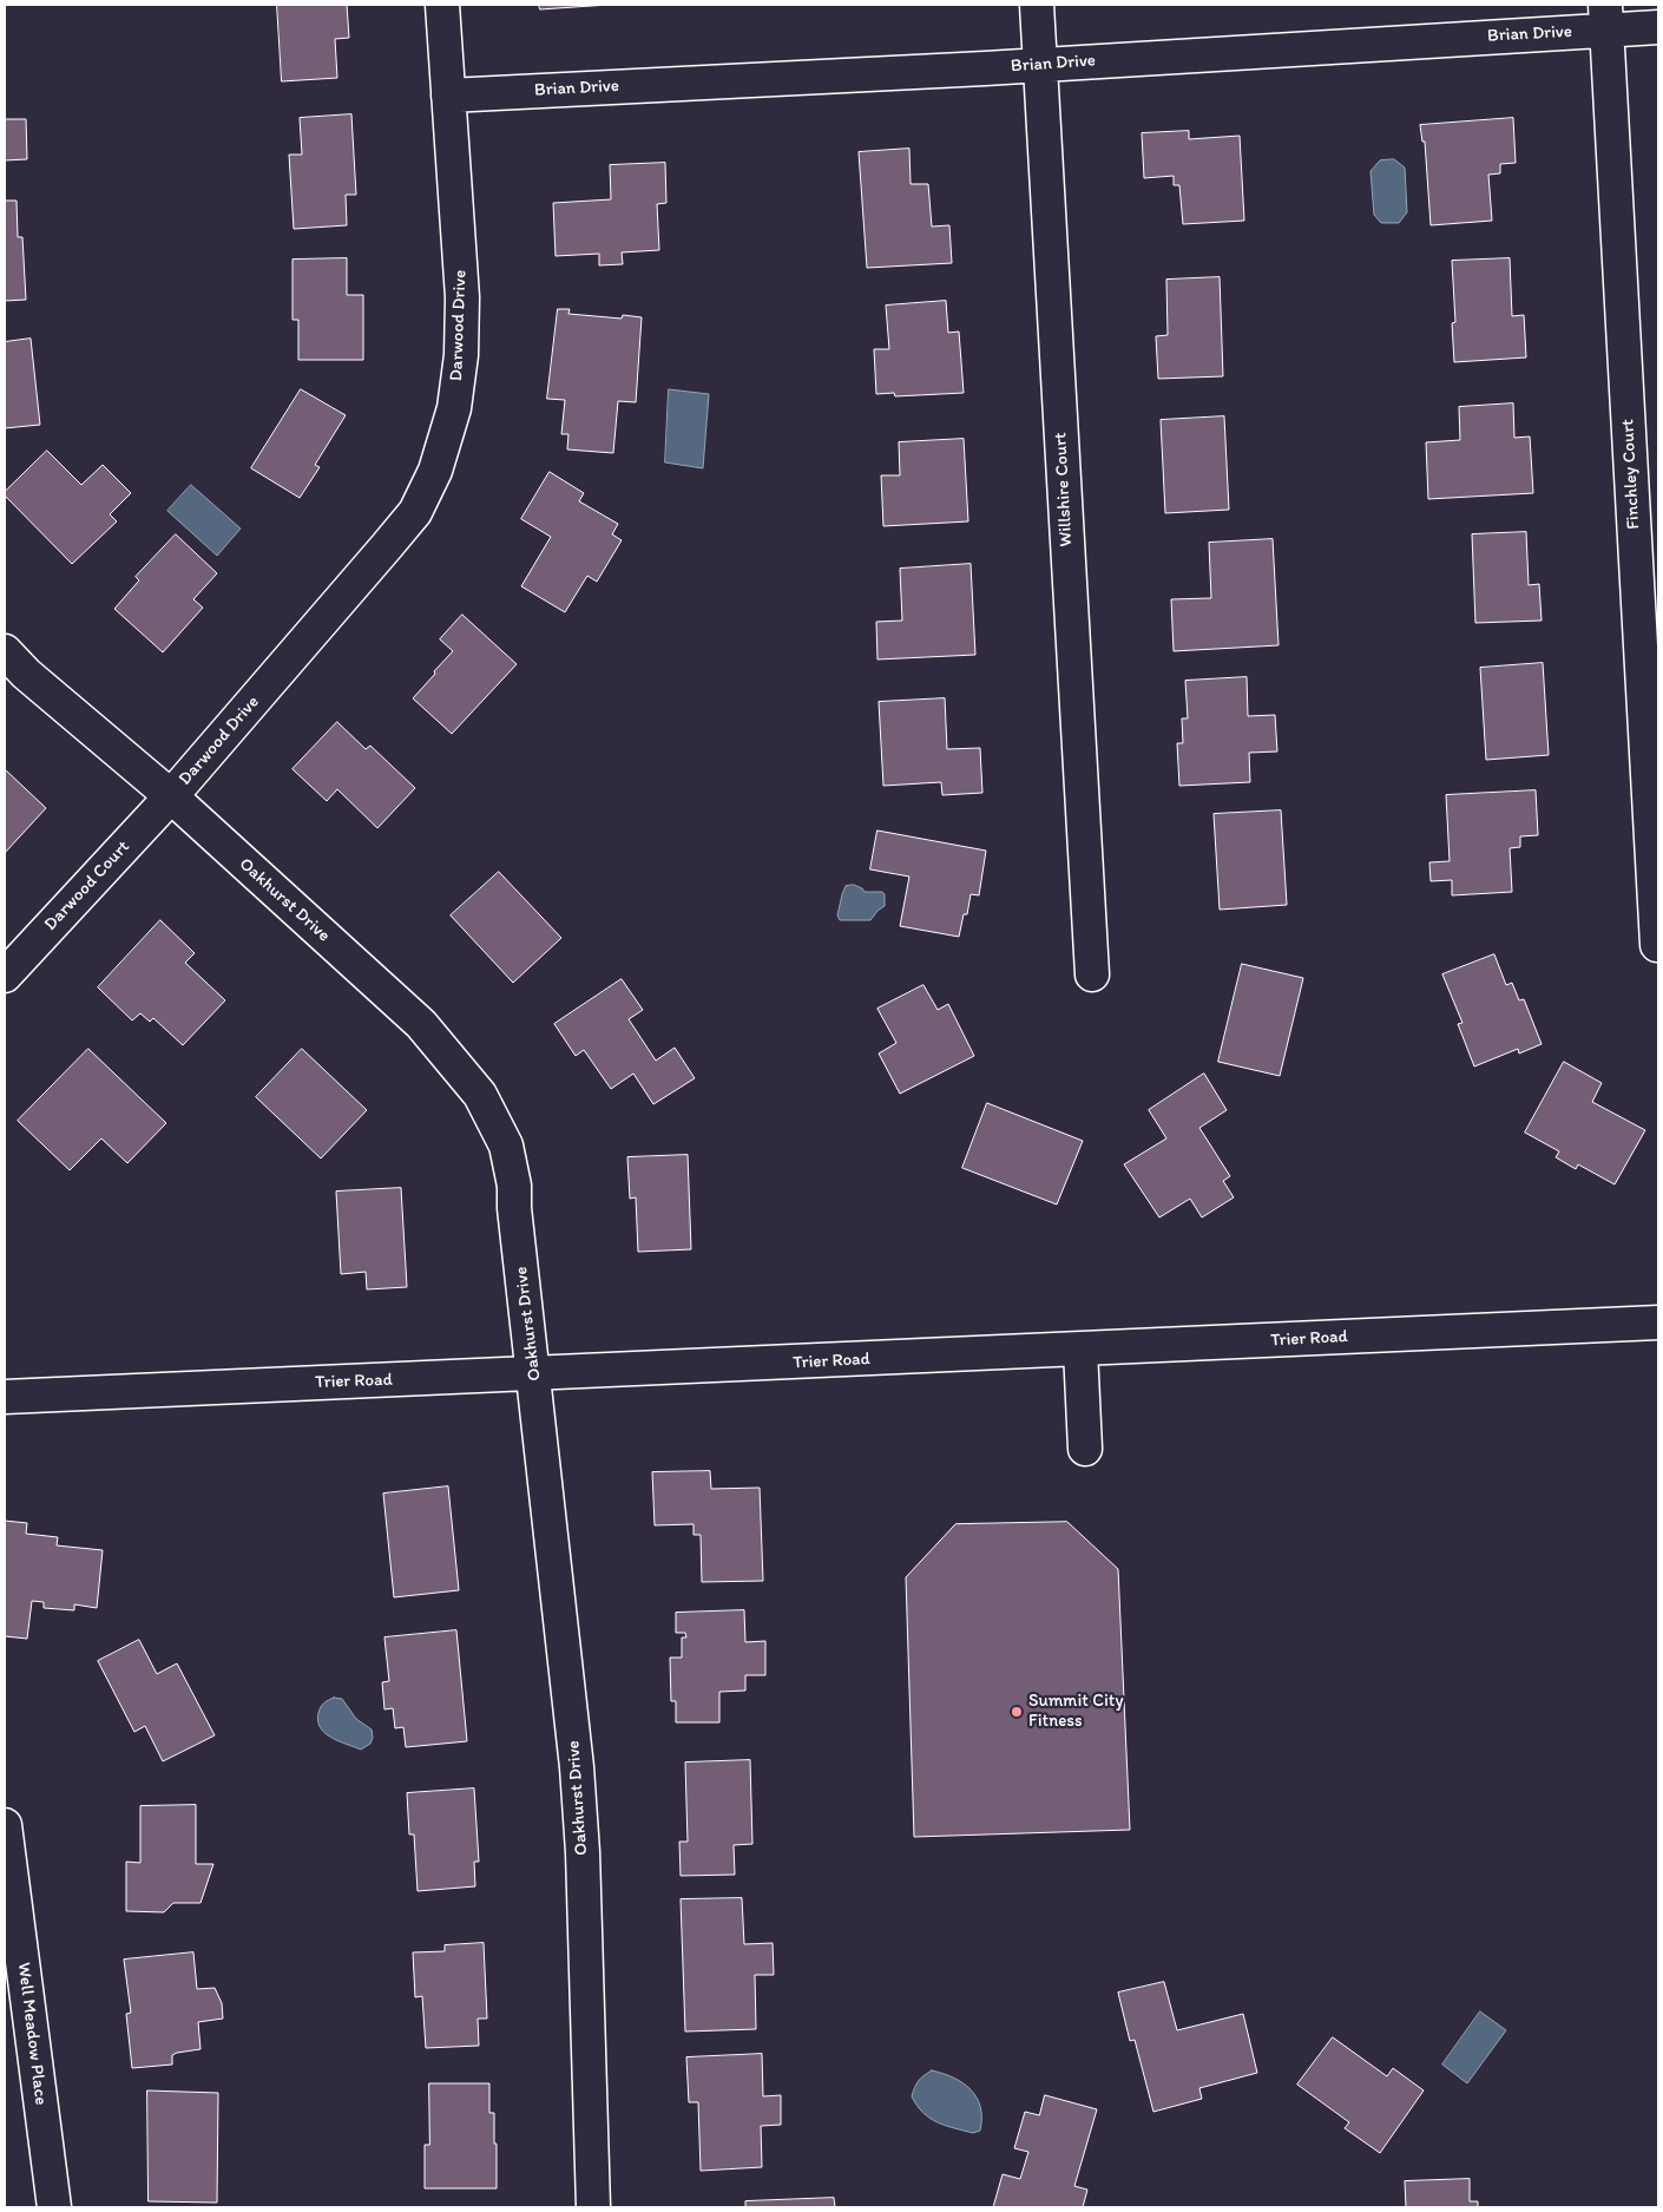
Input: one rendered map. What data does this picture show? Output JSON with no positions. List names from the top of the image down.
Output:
{
  "streets": {
    "street": [
      "Brian Drive",
      "Darwood Drive",
      "Finchley Court",
      "Willshire Court",
      "Darwood Court",
      "Oakhurst Drive",
      "Trier Road",
      "Well Meadow Place"
    ]
  },
  "crossings": [
    ["Brian Drive", "Darwood Drive"],
    ["Brian Drive", "Finchley Court"],
    ["Brian Drive", "Willshire Court"],
    ["Darwood Drive", "Darwood Court"],
    ["Darwood Drive", "Oakhurst Drive"],
    ["Darwood Court", "Oakhurst Drive"],
    ["Oakhurst Drive", "Trier Road"]
  ],
  "places": ["Summit City Fitness"]
}
